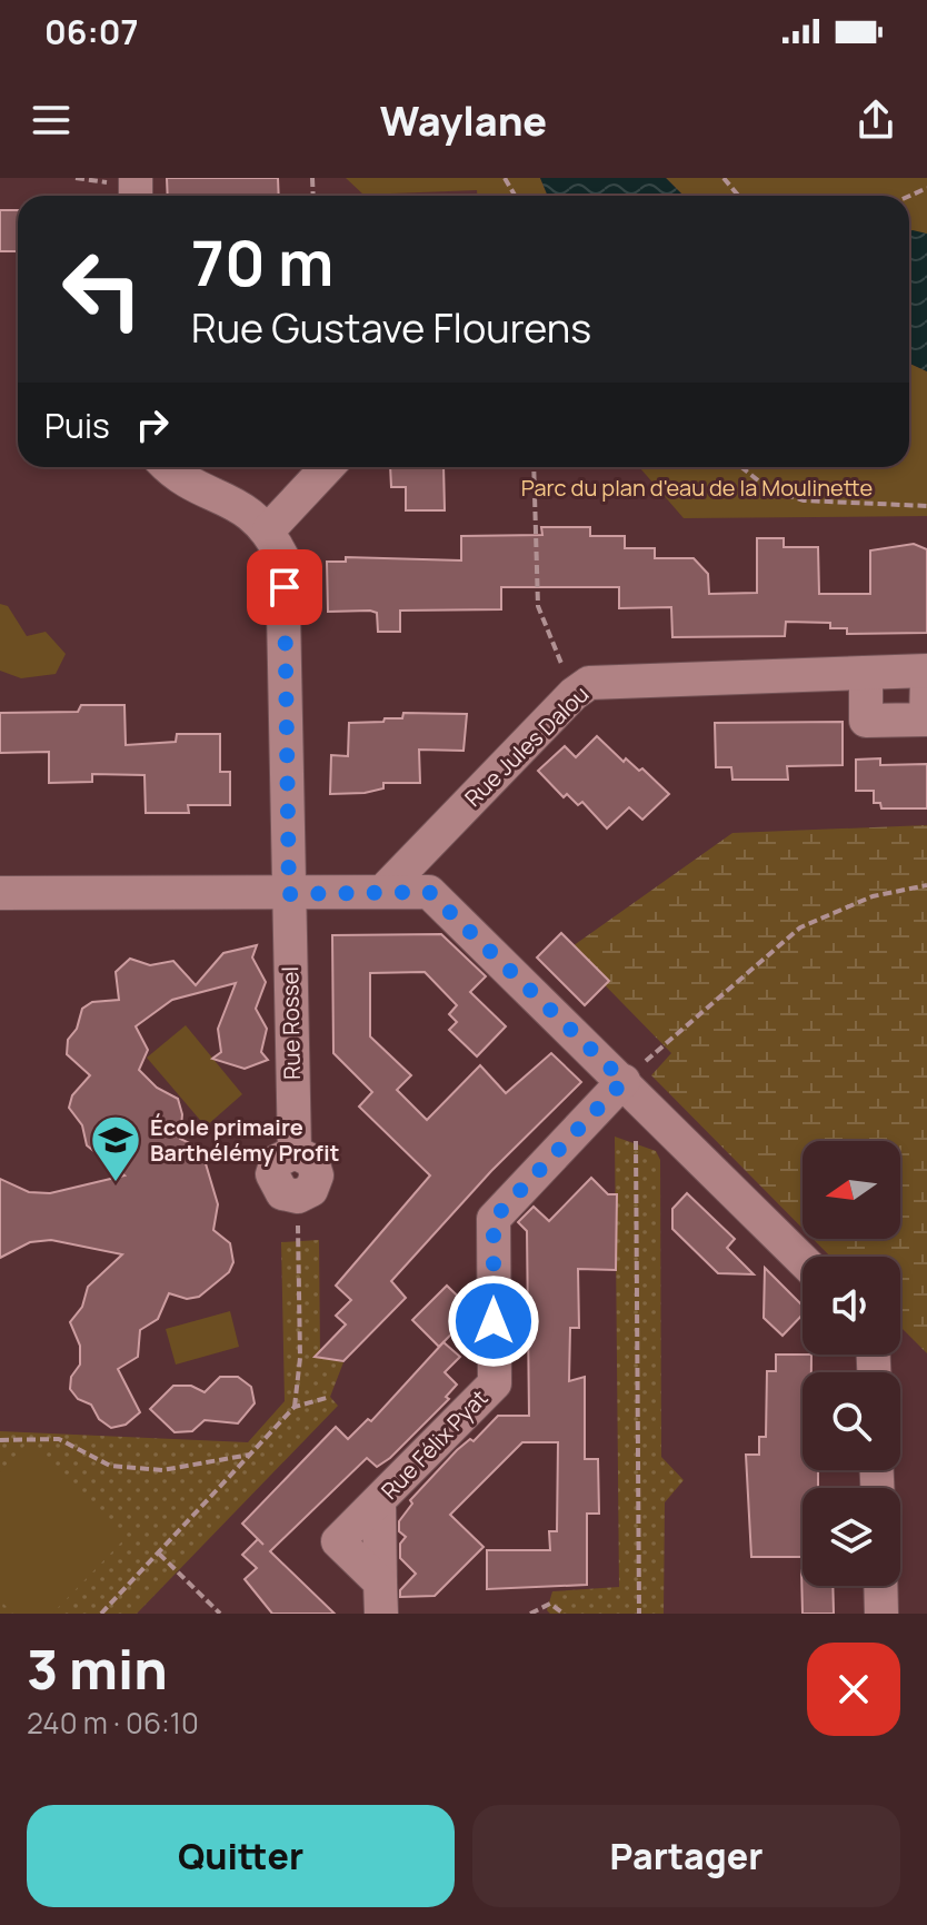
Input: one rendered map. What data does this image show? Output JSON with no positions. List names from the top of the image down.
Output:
{
  "streets": {
    "street": ["Rue Jules Dalou", "Rue Rossel", "Rue Félix Pyat"]
  },
  "parks": ["Parc du plan d'eau de la Moulinette"],
  "places": {
    "school or university": ["École primaire Barthélémy Profit"]
  },
  "north": "left",
  "page": {
    "status": "06:07",
    "header": "Waylane",
    "turn": ["70 m", "Rue Gustave Flourens"],
    "then": "Puis",
    "heading": ["3 min", "240 m · 06:10"],
    "buttons": ["Quitter", "Partager"]
  }
}
